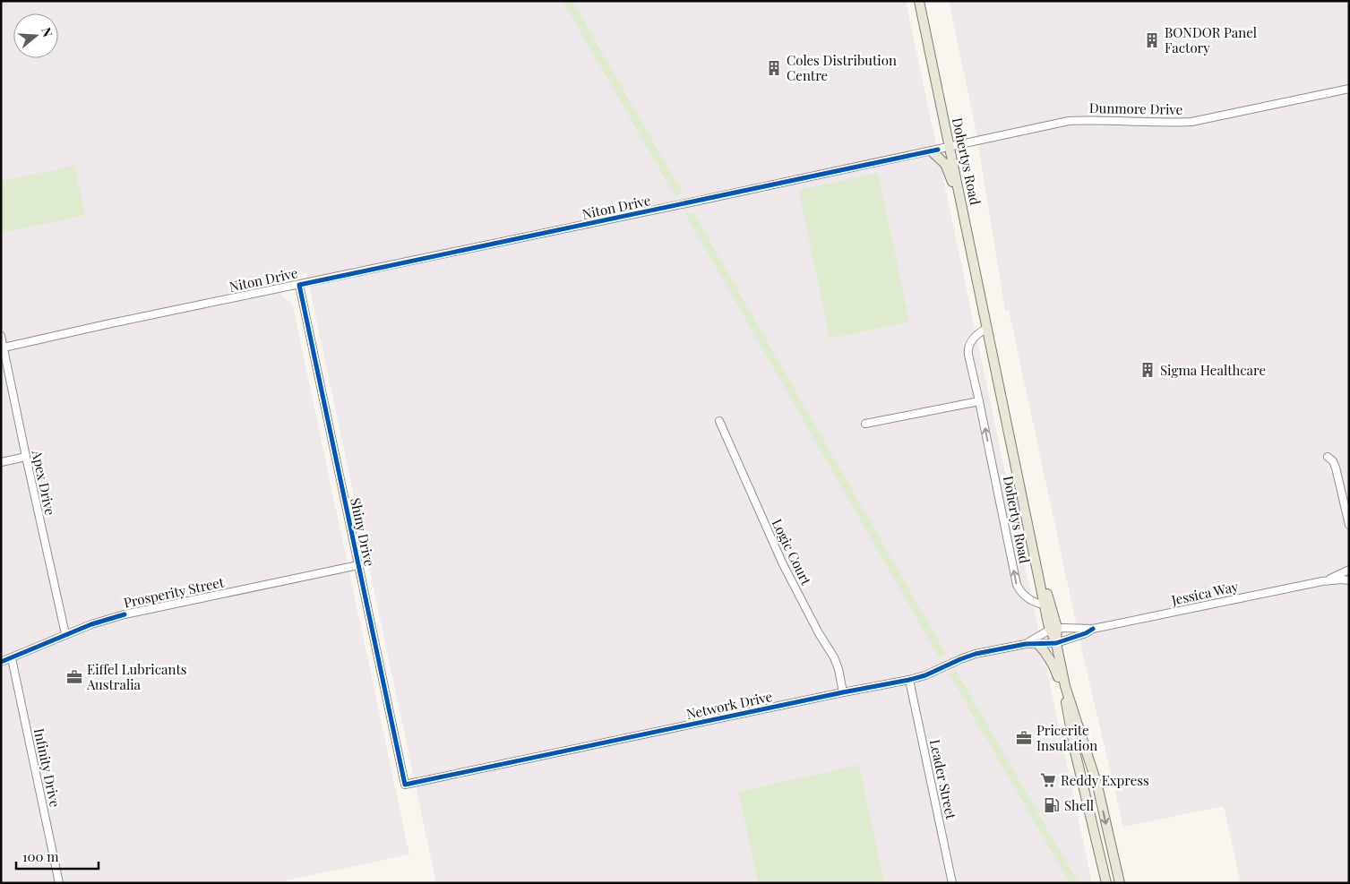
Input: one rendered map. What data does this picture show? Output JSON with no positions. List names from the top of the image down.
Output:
{
  "streets": {
    "main road": ["Dohertys Road"],
    "street": [
      "Dunmore Drive",
      "Niton Drive",
      "Apex Drive",
      "Shiny Drive",
      "Logic Court",
      "Prosperity Street",
      "Jessica Way",
      "Network Drive",
      "Infinity Drive",
      "Leader Street"
    ]
  },
  "crossings": [
    ["Dunmore Drive", "Dohertys Road"],
    ["Dunmore Drive", "Niton Drive"],
    ["Dohertys Road", "Niton Drive"],
    ["Dohertys Road", "Jessica Way"],
    ["Dohertys Road", "Network Drive"],
    ["Niton Drive", "Apex Drive"],
    ["Niton Drive", "Shiny Drive"],
    ["Apex Drive", "Prosperity Street"],
    ["Shiny Drive", "Prosperity Street"],
    ["Shiny Drive", "Network Drive"],
    ["Logic Court", "Network Drive"],
    ["Prosperity Street", "Infinity Drive"],
    ["Jessica Way", "Network Drive"],
    ["Network Drive", "Leader Street"]
  ],
  "places": {
    "building": ["BONDOR Panel Factory", "Coles Distribution Centre", "Sigma Healthcare"],
    "office": ["Eiffel Lubricants Australia", "Pricerite Insulation"],
    "supermarket": ["Reddy Express"],
    "fuel station": ["Shell"]
  },
  "scale_bar": "100 m",
  "north": "right"
}
